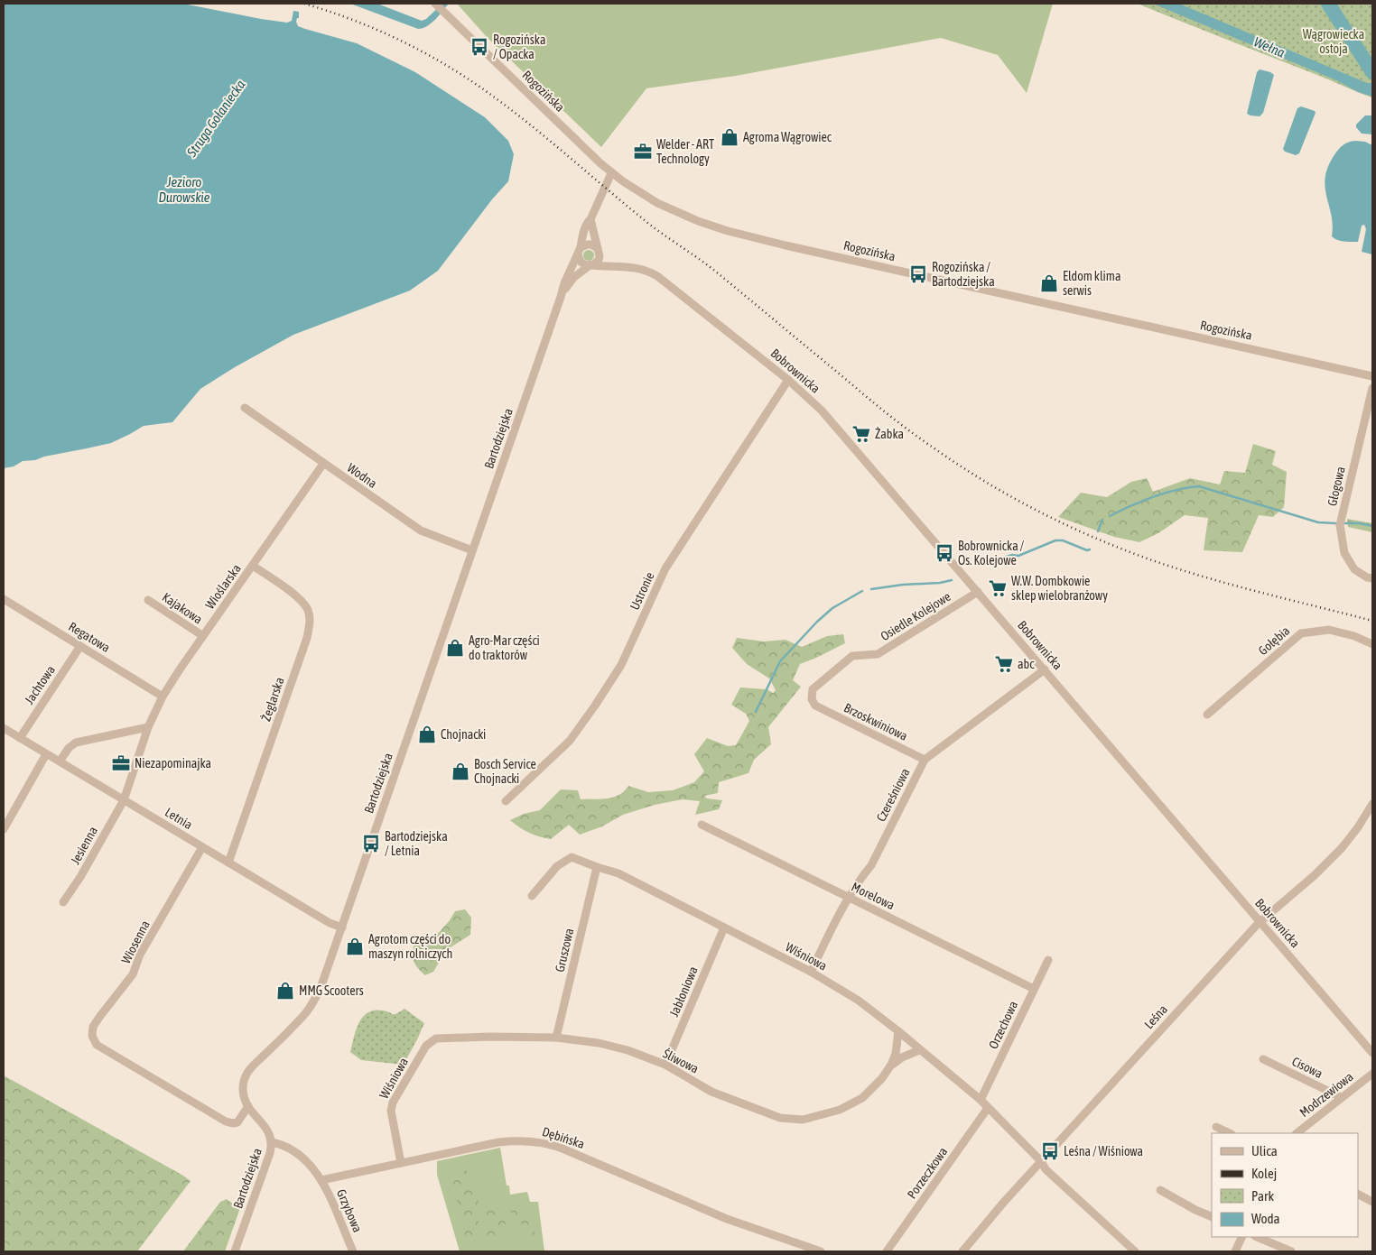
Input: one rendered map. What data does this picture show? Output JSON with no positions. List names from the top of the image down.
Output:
{
  "streets": {
    "street": [
      "Rogozińska",
      "Bobrownicka",
      "Bartodziejska",
      "Wodna",
      "Głogowa",
      "Wioślarska",
      "Ustronie",
      "Kajakowa",
      "Osiedle Kolejowe",
      "Regatowa",
      "Gołębia",
      "Jachtowa",
      "Żeglarska",
      "Brzoskwiniowa",
      "Czereśniowa",
      "Letnia",
      "Jesienna",
      "Morelowa",
      "Wiosenna",
      "Gruszowa",
      "Wiśniowa",
      "Jabłoniowa",
      "Leśna",
      "Orzechowa",
      "Śliwowa",
      "Cisowa",
      "Modrzewiowa",
      "Dębińska",
      "Porzeczkowa",
      "Grzybowa"
    ]
  },
  "crossings": [
    ["Rogozińska", "Bartodziejska"],
    ["Bobrownicka", "Bartodziejska"],
    ["Bobrownicka", "Ustronie"],
    ["Bobrownicka", "Osiedle Kolejowe"],
    ["Bobrownicka", "Czereśniowa"],
    ["Bobrownicka", "Leśna"],
    ["Bartodziejska", "Wodna"],
    ["Bartodziejska", "Letnia"],
    ["Bartodziejska", "Wiosenna"],
    ["Wodna", "Wioślarska"],
    ["Wioślarska", "Kajakowa"],
    ["Wioślarska", "Regatowa"],
    ["Wioślarska", "Żeglarska"],
    ["Wioślarska", "Letnia"],
    ["Wioślarska", "Jesienna"],
    ["Osiedle Kolejowe", "Brzoskwiniowa"],
    ["Regatowa", "Jachtowa"],
    ["Jachtowa", "Letnia"],
    ["Żeglarska", "Letnia"],
    ["Brzoskwiniowa", "Czereśniowa"],
    ["Czereśniowa", "Morelowa"],
    ["Czereśniowa", "Wiśniowa"],
    ["Letnia", "Jesienna"],
    ["Letnia", "Wiosenna"],
    ["Morelowa", "Orzechowa"],
    ["Gruszowa", "Wiśniowa"],
    ["Gruszowa", "Śliwowa"],
    ["Wiśniowa", "Jabłoniowa"],
    ["Wiśniowa", "Leśna"],
    ["Wiśniowa", "Orzechowa"],
    ["Wiśniowa", "Śliwowa"],
    ["Wiśniowa", "Dębińska"],
    ["Wiśniowa", "Porzeczkowa"],
    ["Jabłoniowa", "Śliwowa"],
    ["Cisowa", "Modrzewiowa"],
    ["Dębińska", "Grzybowa"]
  ],
  "water": ["Wełna", "Struga Gołaniecka", "Jezioro Durowskie"],
  "parks": ["Wągrowiecka ostoja"],
  "places": {
    "bus stop": [
      "Rogozińska / Opacka",
      "Rogozińska / Bartodziejska",
      "Bobrownicka / Os. Kolejowe",
      "Bartodziejska / Letnia",
      "Leśna / Wiśniowa"
    ],
    "shop": [
      "Agroma Wągrowiec",
      "Eldom klima serwis",
      "Agro-Mar części do traktorów",
      "Chojnacki",
      "Bosch Service Chojnacki",
      "Agrotom części do maszyn rolniczych",
      "MMG Scooters"
    ],
    "office": ["Welder - ART Technology", "Niezapominajka"],
    "supermarket": ["Żabka", "W.W. Dombkowie sklep wielobranżowy", "abc"]
  },
  "legend": [
    "Ulica",
    "Kolej",
    "Park",
    "Woda"
  ]
}
